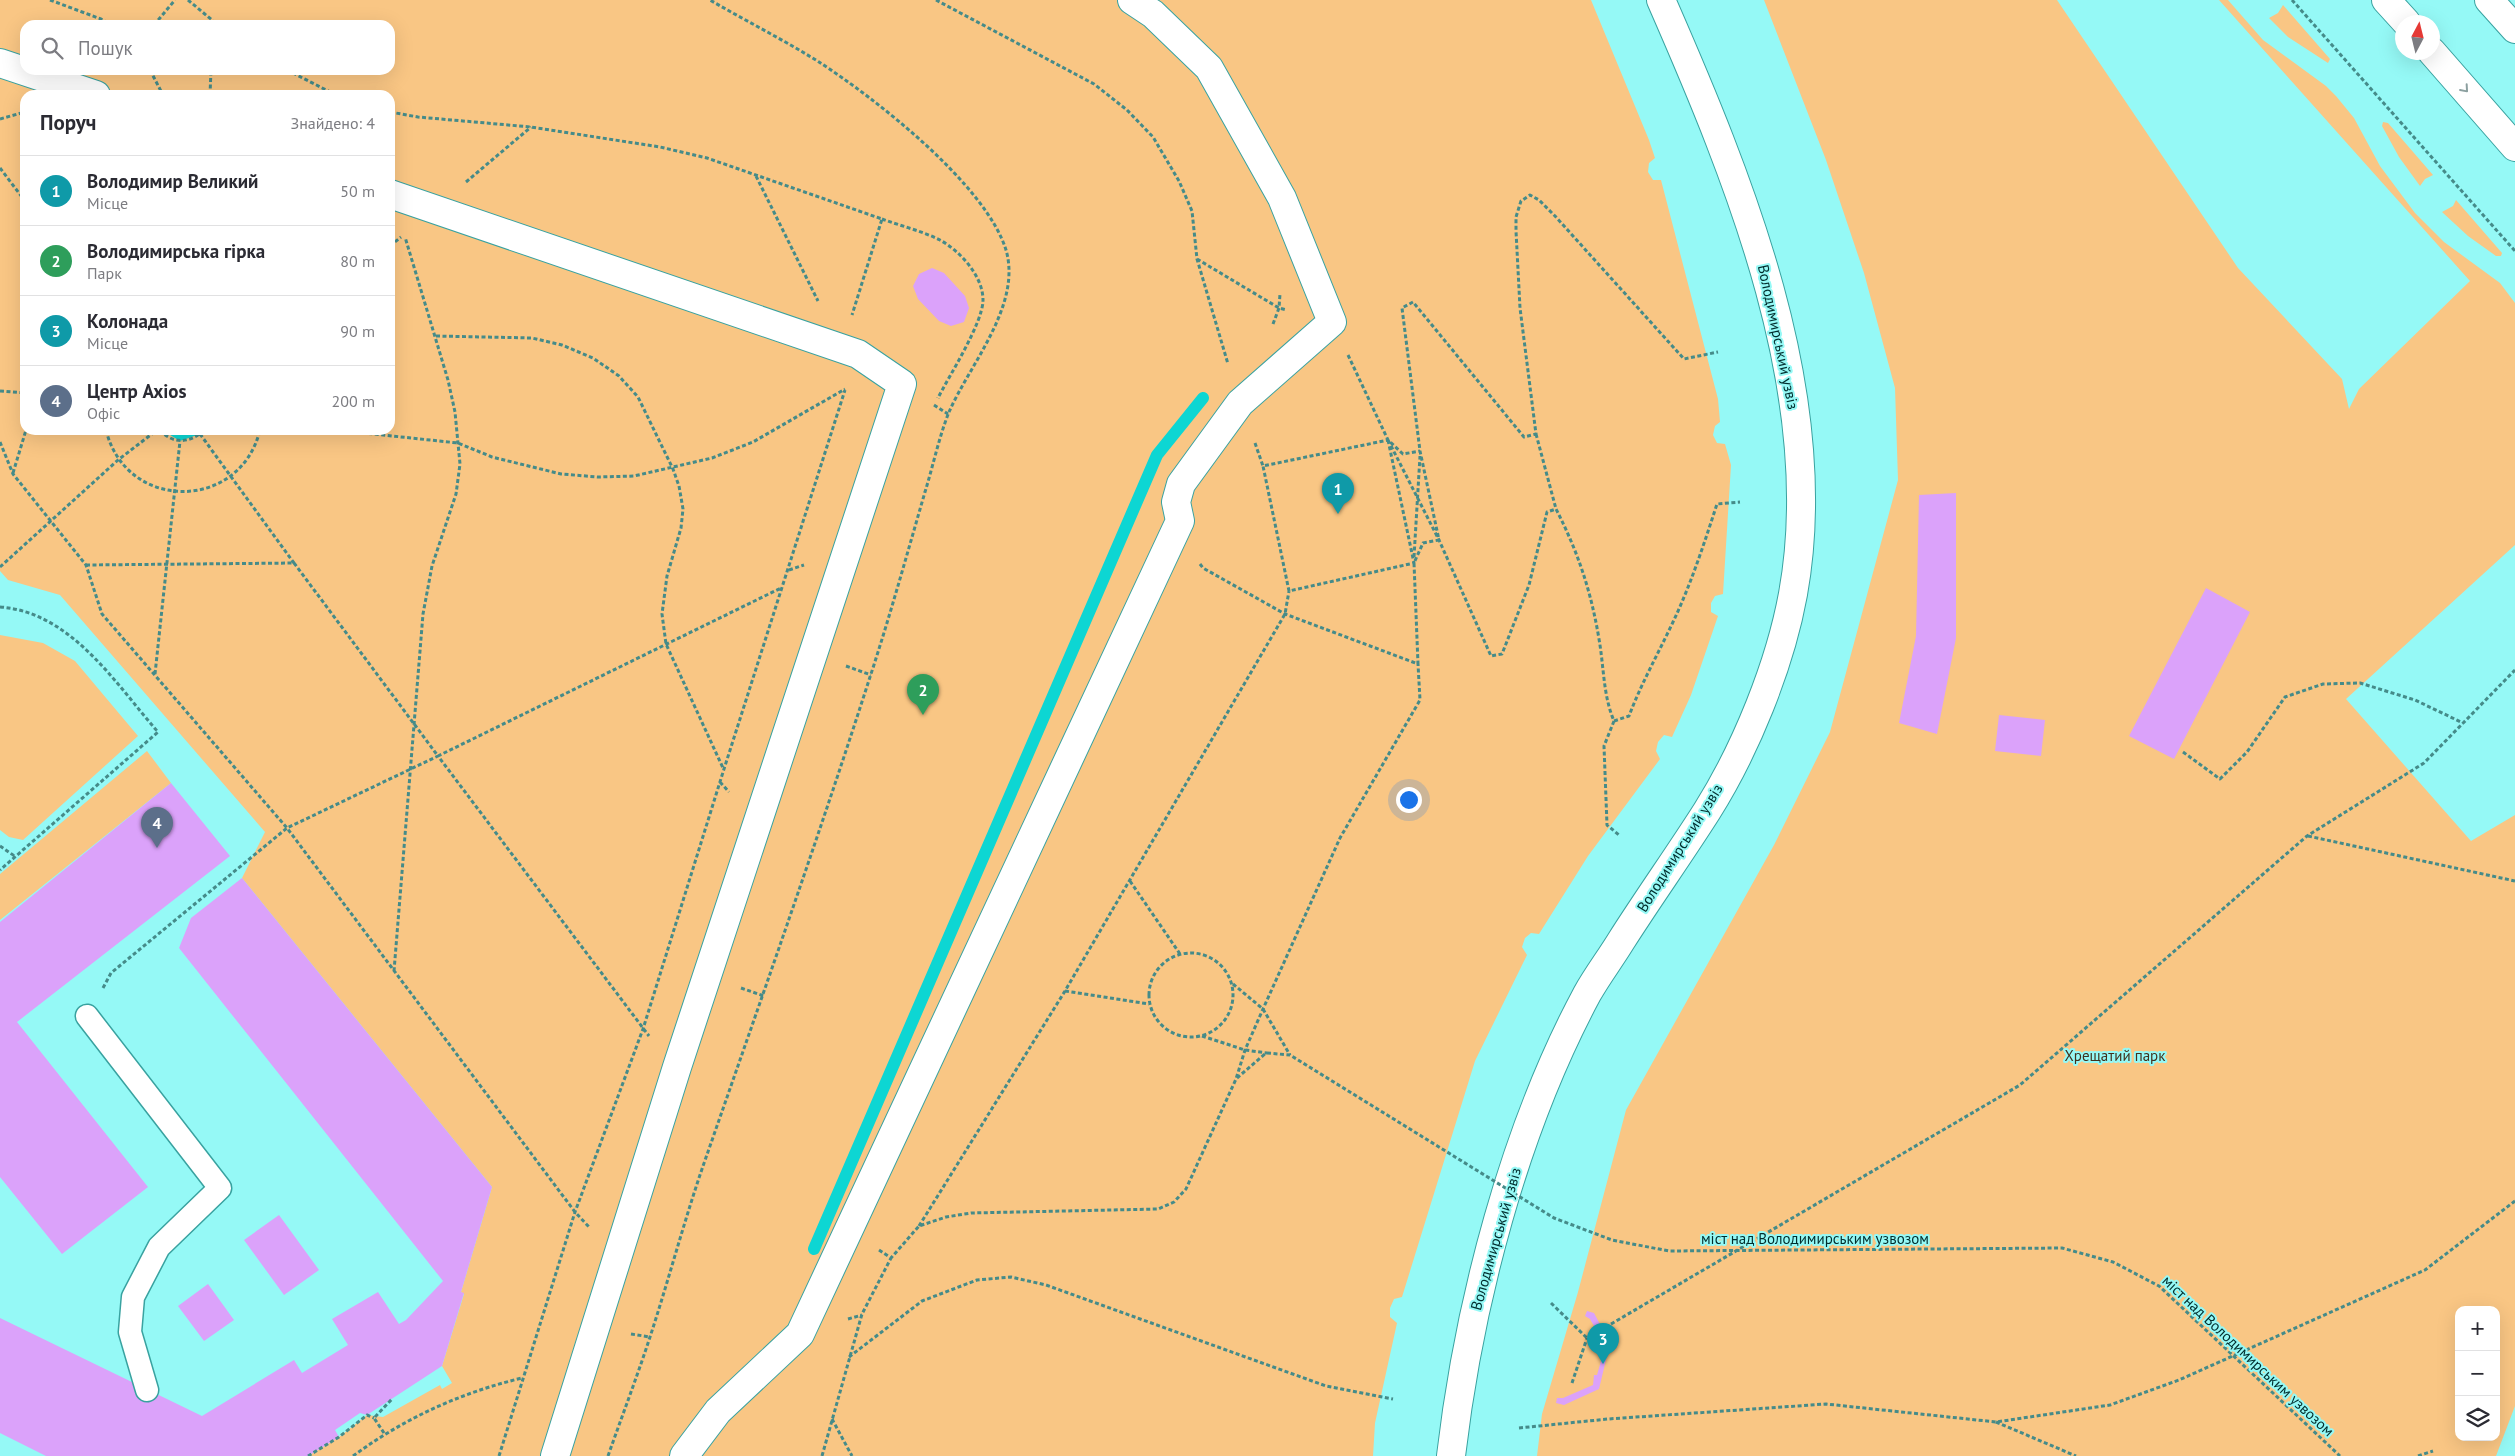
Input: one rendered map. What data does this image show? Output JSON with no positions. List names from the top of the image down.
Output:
{
  "streets": {
    "street": ["Володимирський узвіз"],
    "path": ["міст над Володимирським узвозом"]
  },
  "parks": ["Хрещатий парк"],
  "north": "top",
  "page": {
    "search": "Пошук",
    "heading": ["Поруч", "Знайдено: 4"],
    "list": [
      {
        "mark": "1",
        "name": "Володимир Великий",
        "note": "Місце",
        "value": "50 m"
      },
      {
        "mark": "2",
        "name": "Володимирська гірка",
        "note": "Парк",
        "value": "80 m"
      },
      {
        "mark": "3",
        "name": "Колонада",
        "note": "Місце",
        "value": "90 m"
      },
      {
        "mark": "4",
        "name": "Центр Axios",
        "note": "Офіс",
        "value": "200 m"
      }
    ],
    "pins": [
      "1",
      "2",
      "4",
      "3"
    ],
    "map_buttons": ["+", "−"]
  }
}
